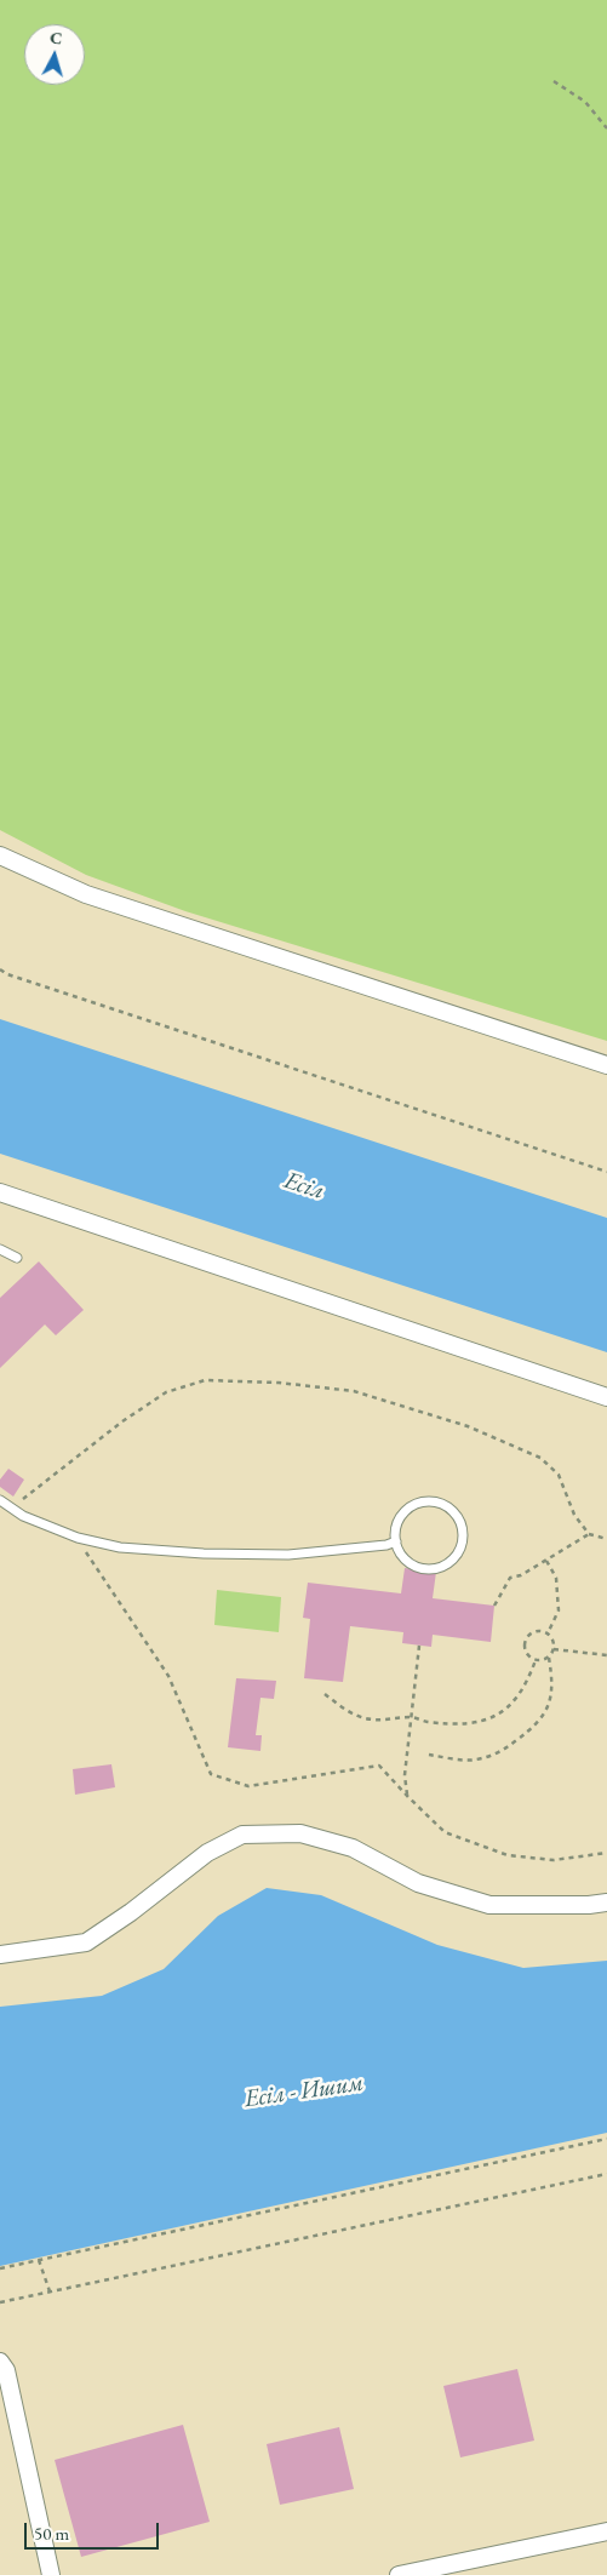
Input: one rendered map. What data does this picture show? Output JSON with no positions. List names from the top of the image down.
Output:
{
  "water": ["Есіл", "Есіл - Ишим"],
  "scale_bar": "50 m",
  "north": "top"
}
